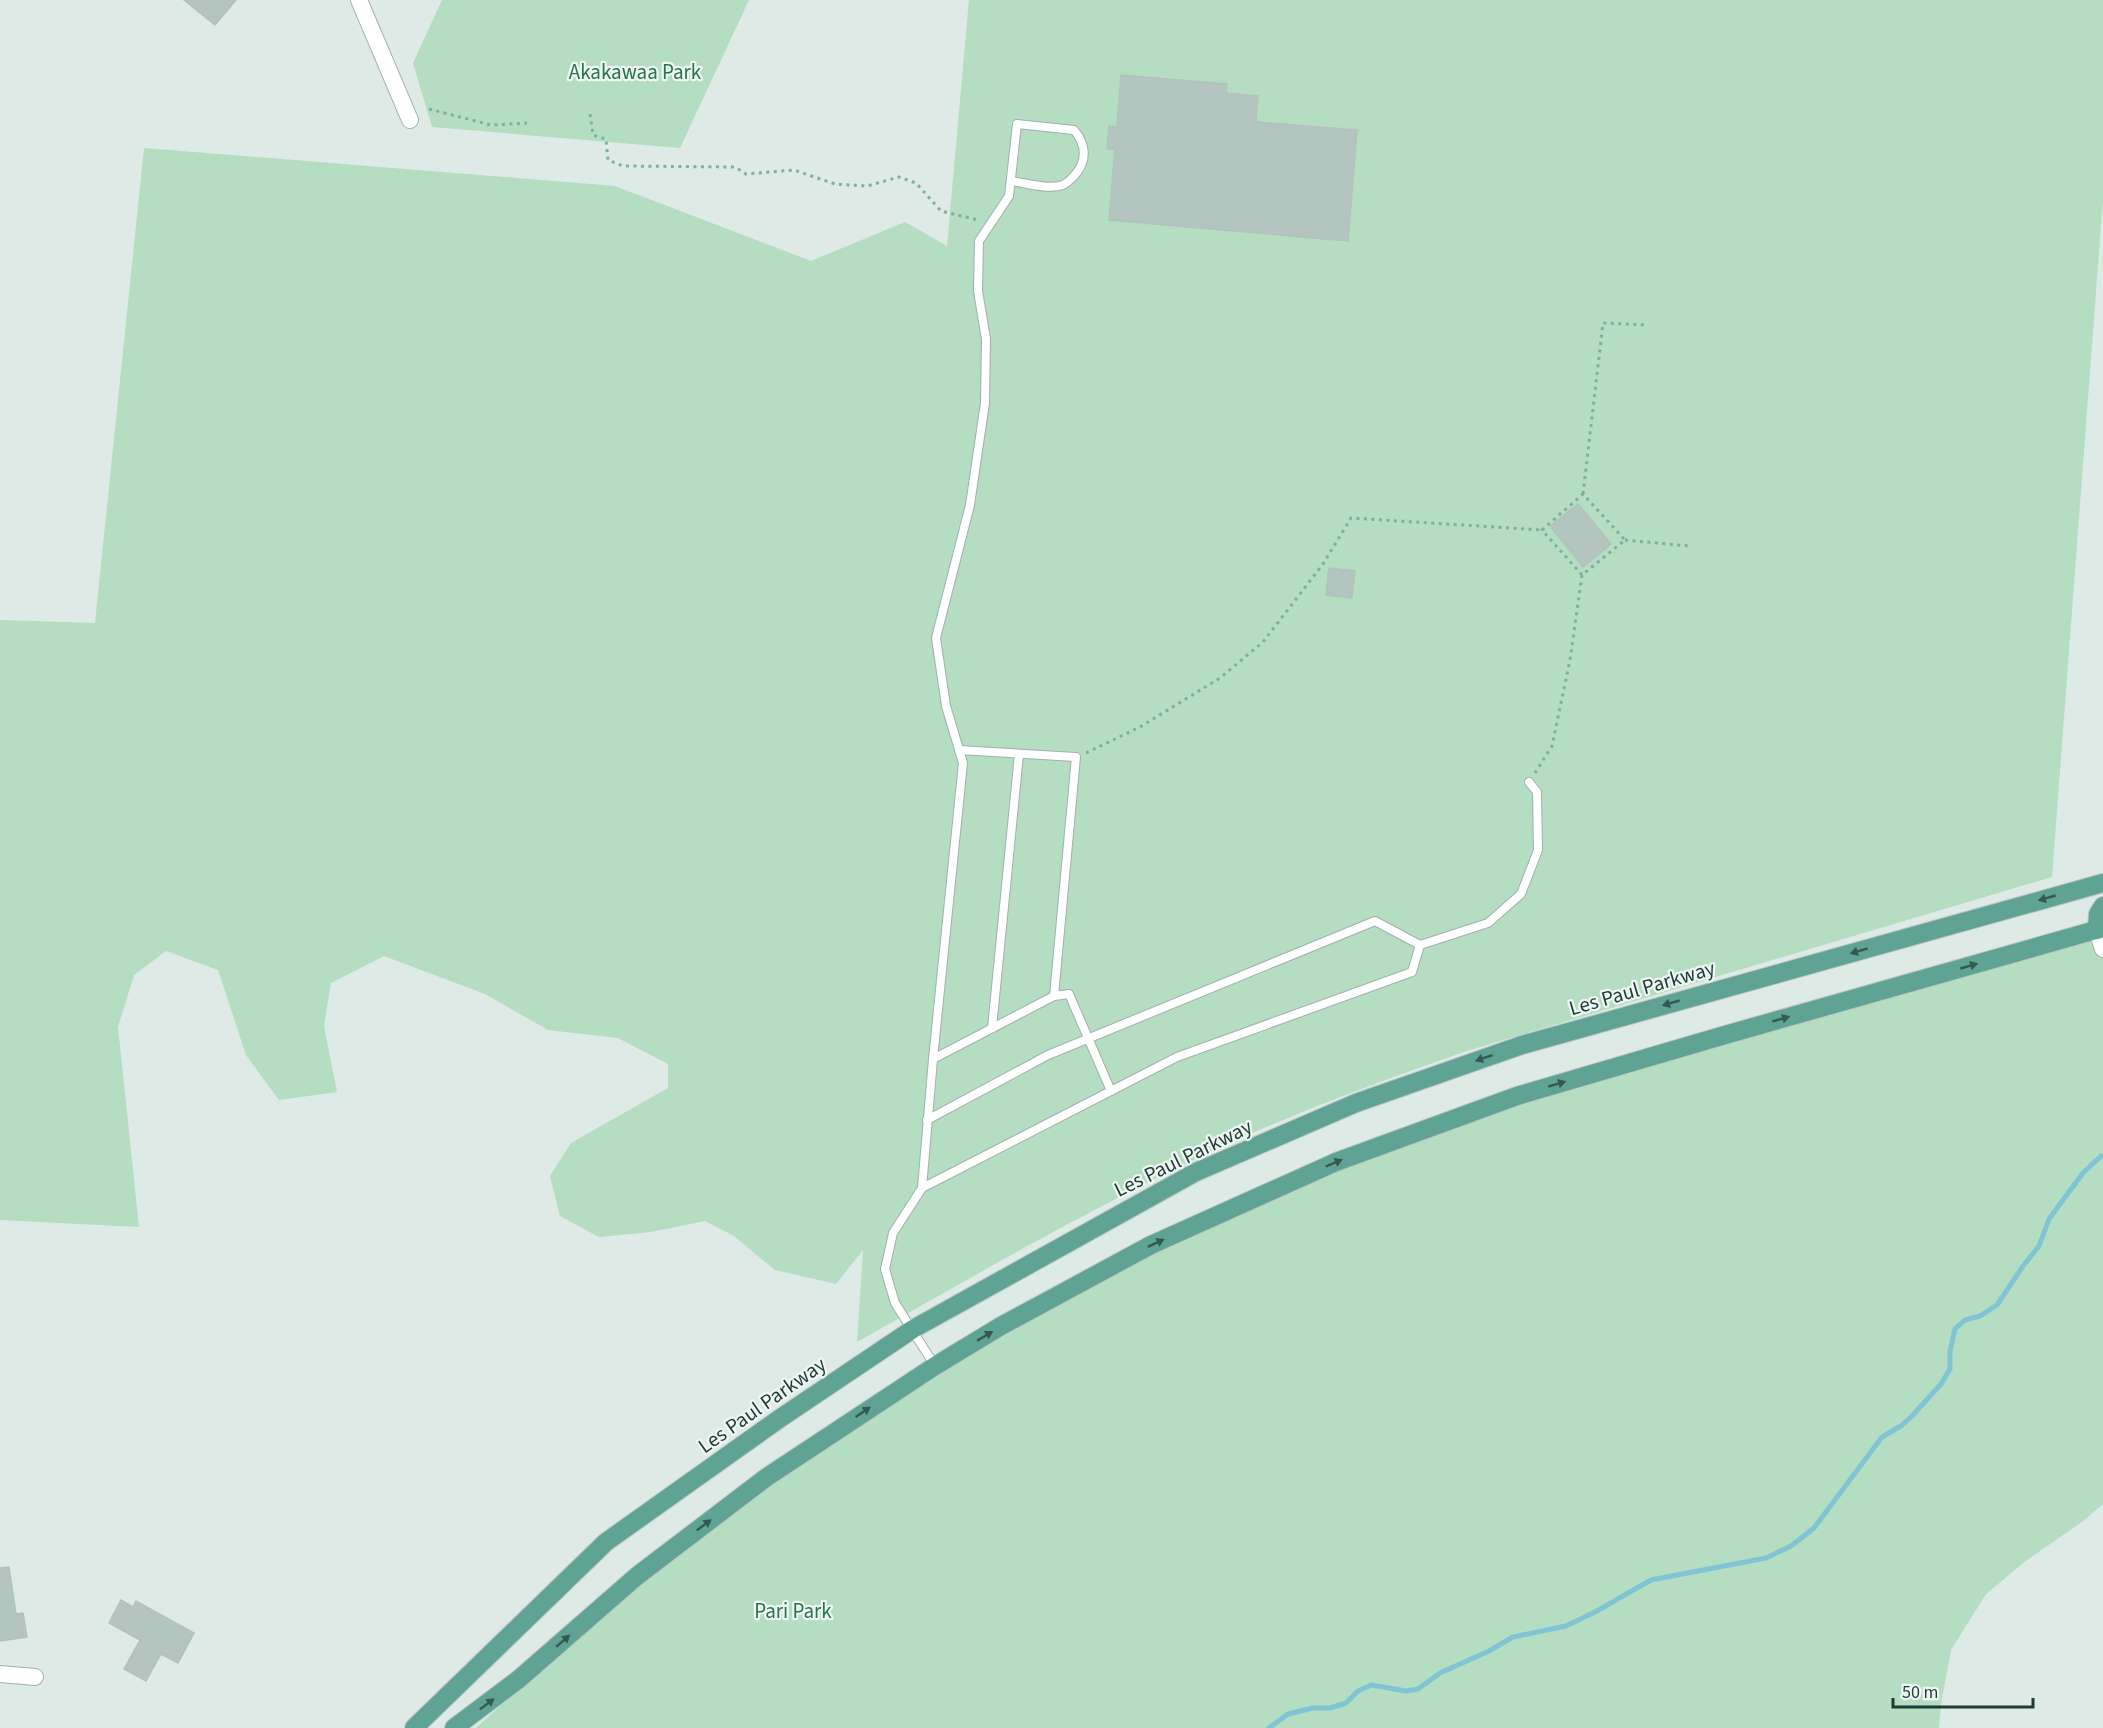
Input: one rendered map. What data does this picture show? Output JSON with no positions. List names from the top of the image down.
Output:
{
  "streets": {
    "main road": ["Les Paul Parkway"]
  },
  "parks": ["Akakawaa Park", "Pari Park"],
  "scale_bar": "50 m"
}
